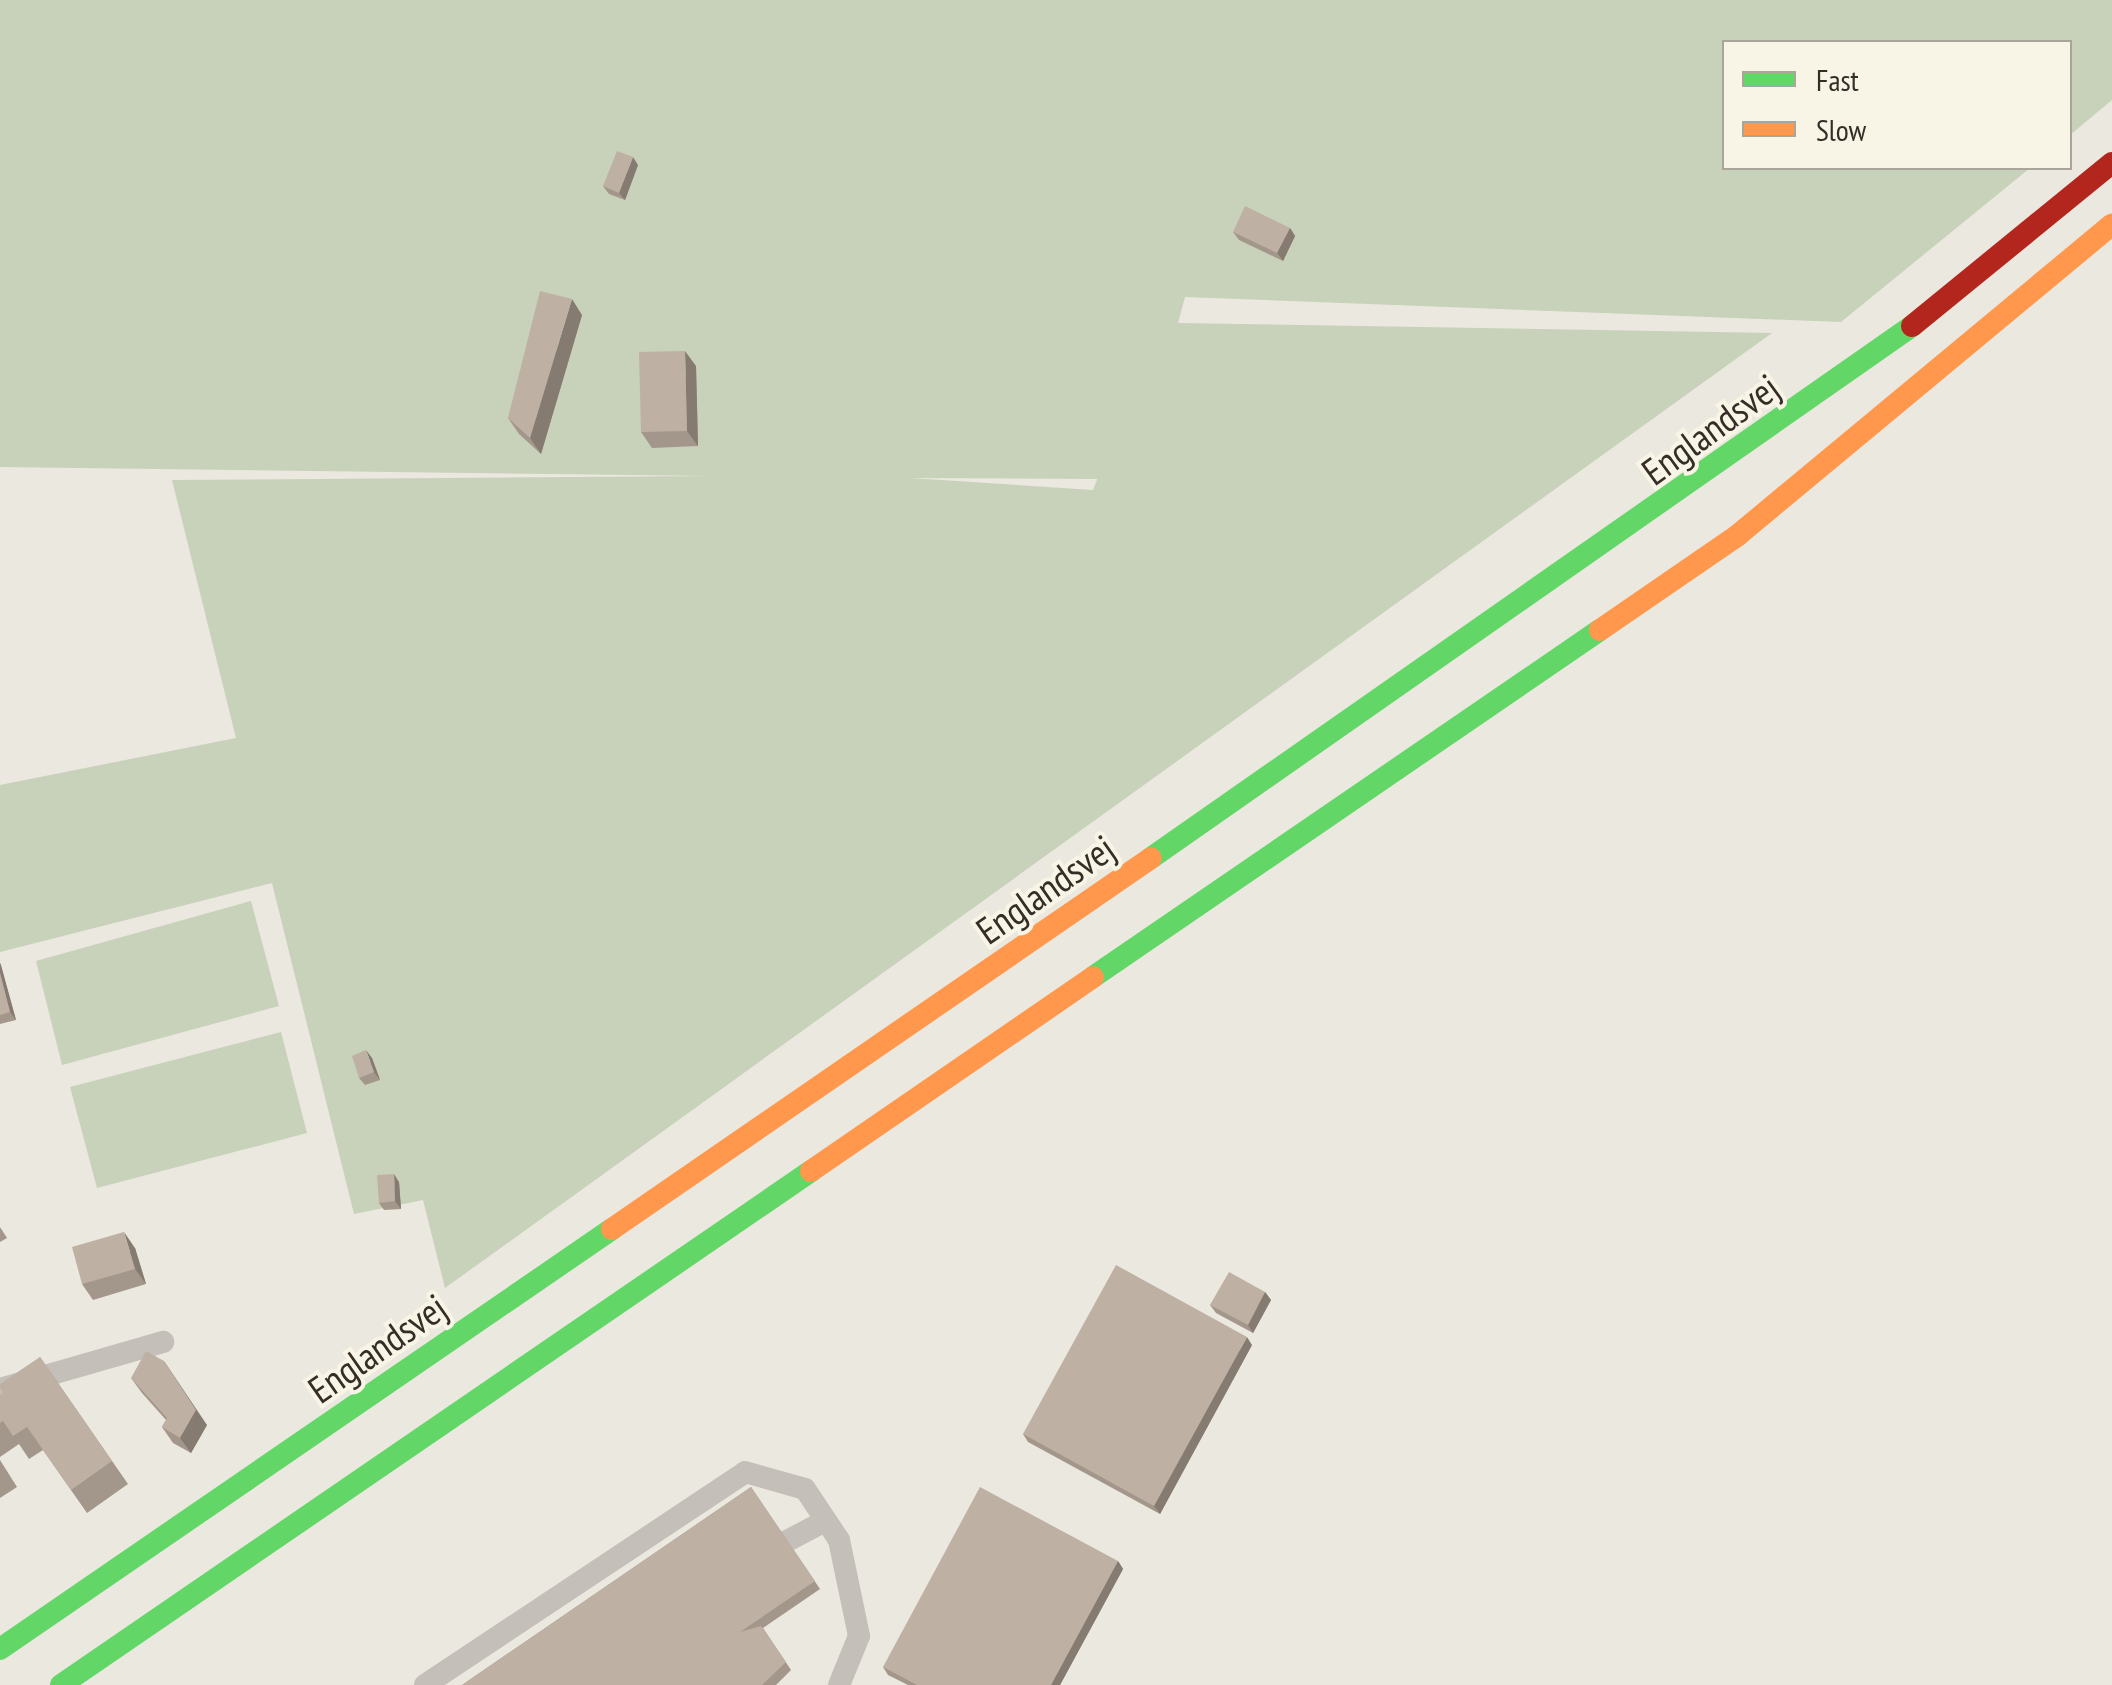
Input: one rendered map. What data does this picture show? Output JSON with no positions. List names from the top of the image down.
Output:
{
  "streets": {
    "main road": ["Englandsvej"]
  },
  "legend": ["Fast", "Slow"]
}
